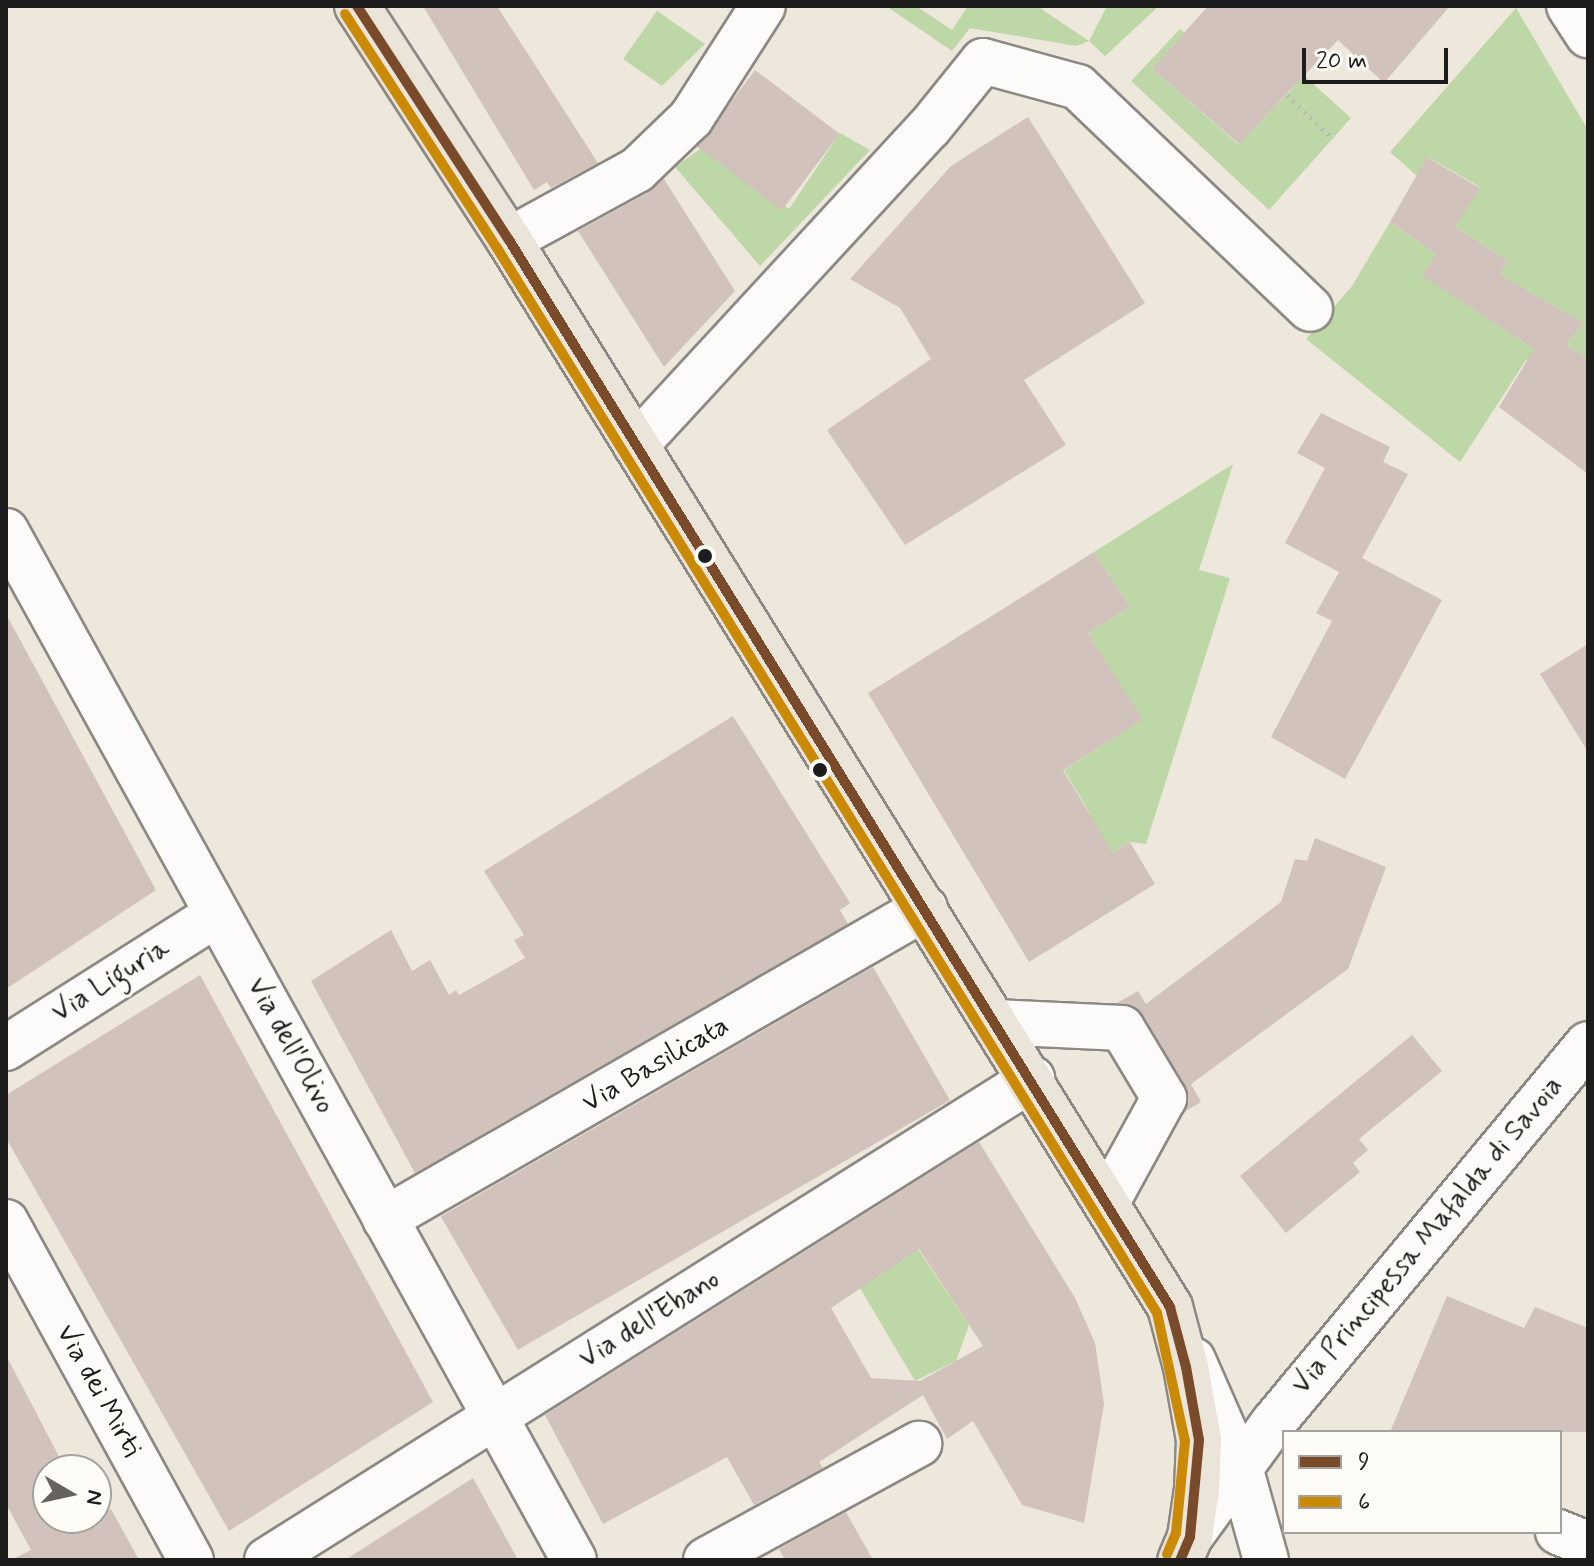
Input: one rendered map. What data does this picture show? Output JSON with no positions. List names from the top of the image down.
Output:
{
  "streets": {
    "street": [
      "Via Liguria",
      "Via dell'Olivo",
      "Via Basilicata",
      "Via Principessa Mafalda di Savoia",
      "Via dell'Ebano",
      "Via dei Mirti"
    ]
  },
  "crossings": [
    ["Via Liguria", "Via dell'Olivo"],
    ["Via dell'Olivo", "Via Basilicata"],
    ["Via dell'Olivo", "Via dell'Ebano"]
  ],
  "lines": ["transit line 9", "transit line 6"],
  "legend": ["9", "6"],
  "scale_bar": "20 m",
  "north": "right"
}
